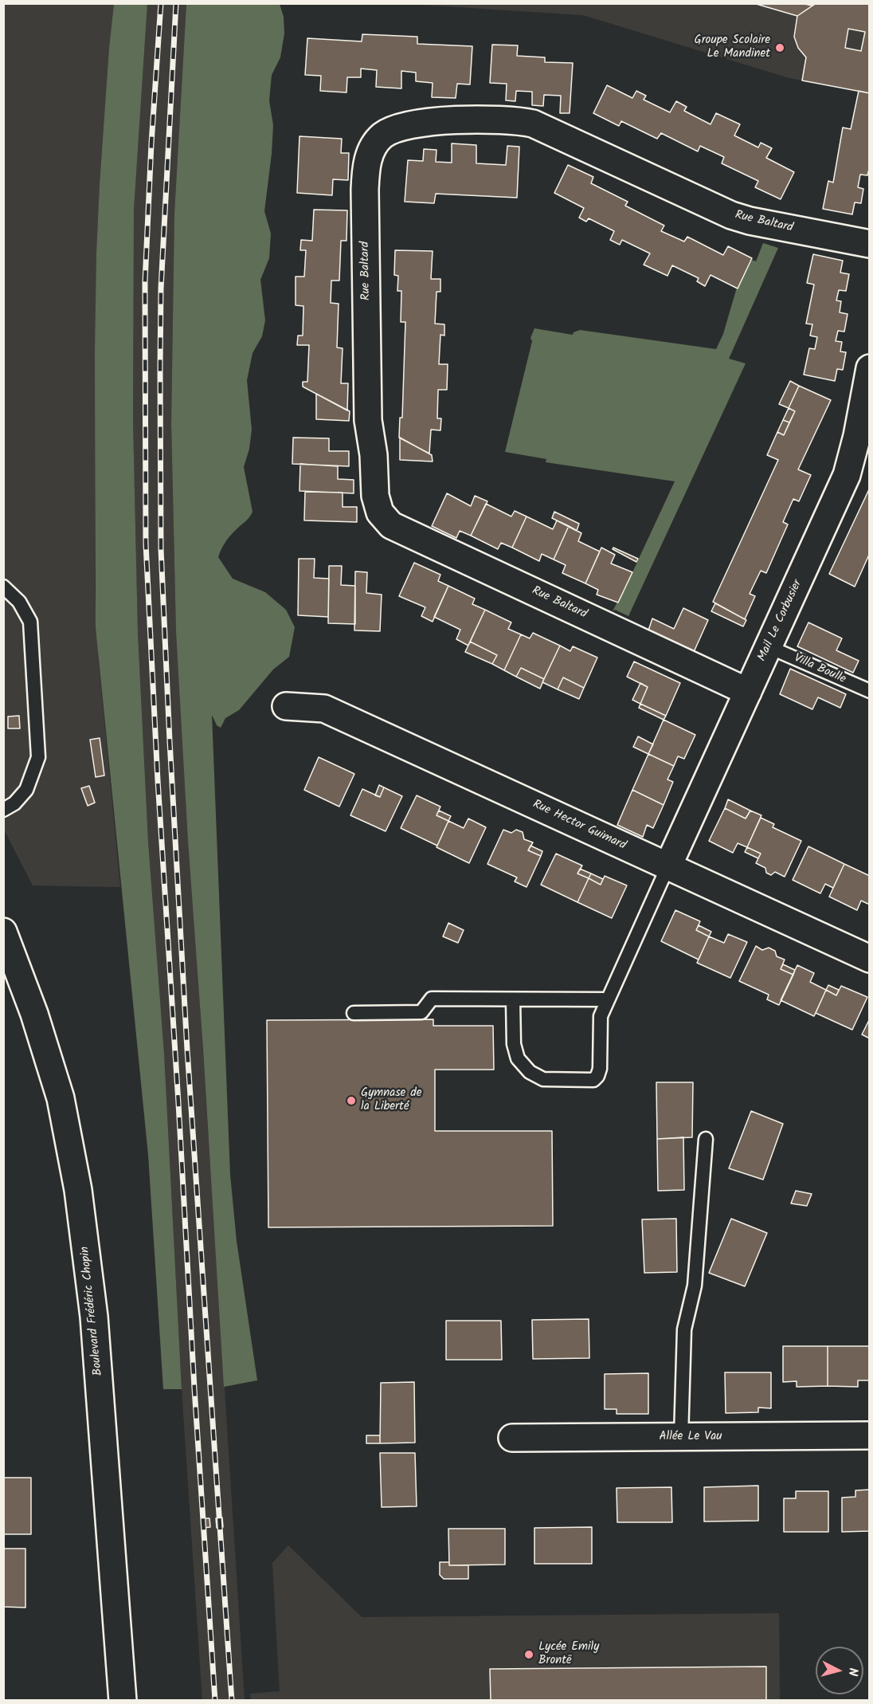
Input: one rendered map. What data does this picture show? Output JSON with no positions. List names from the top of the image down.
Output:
{
  "streets": {
    "street": [
      "Rue Baltard",
      "Mail Le Corbusier",
      "Rue Hector Guimard",
      "Boulevard Frédéric Chopin",
      "Allée Le Vau"
    ],
    "lane": ["Villa Boulle"]
  },
  "crossings": [
    ["Rue Baltard", "Mail Le Corbusier"],
    ["Mail Le Corbusier", "Villa Boulle"],
    ["Mail Le Corbusier", "Rue Hector Guimard"]
  ],
  "places": ["Groupe Scolaire Le Mandinet", "Gymnase de la Liberté", "Lycée Emily Brontë"],
  "north": "right"
}
